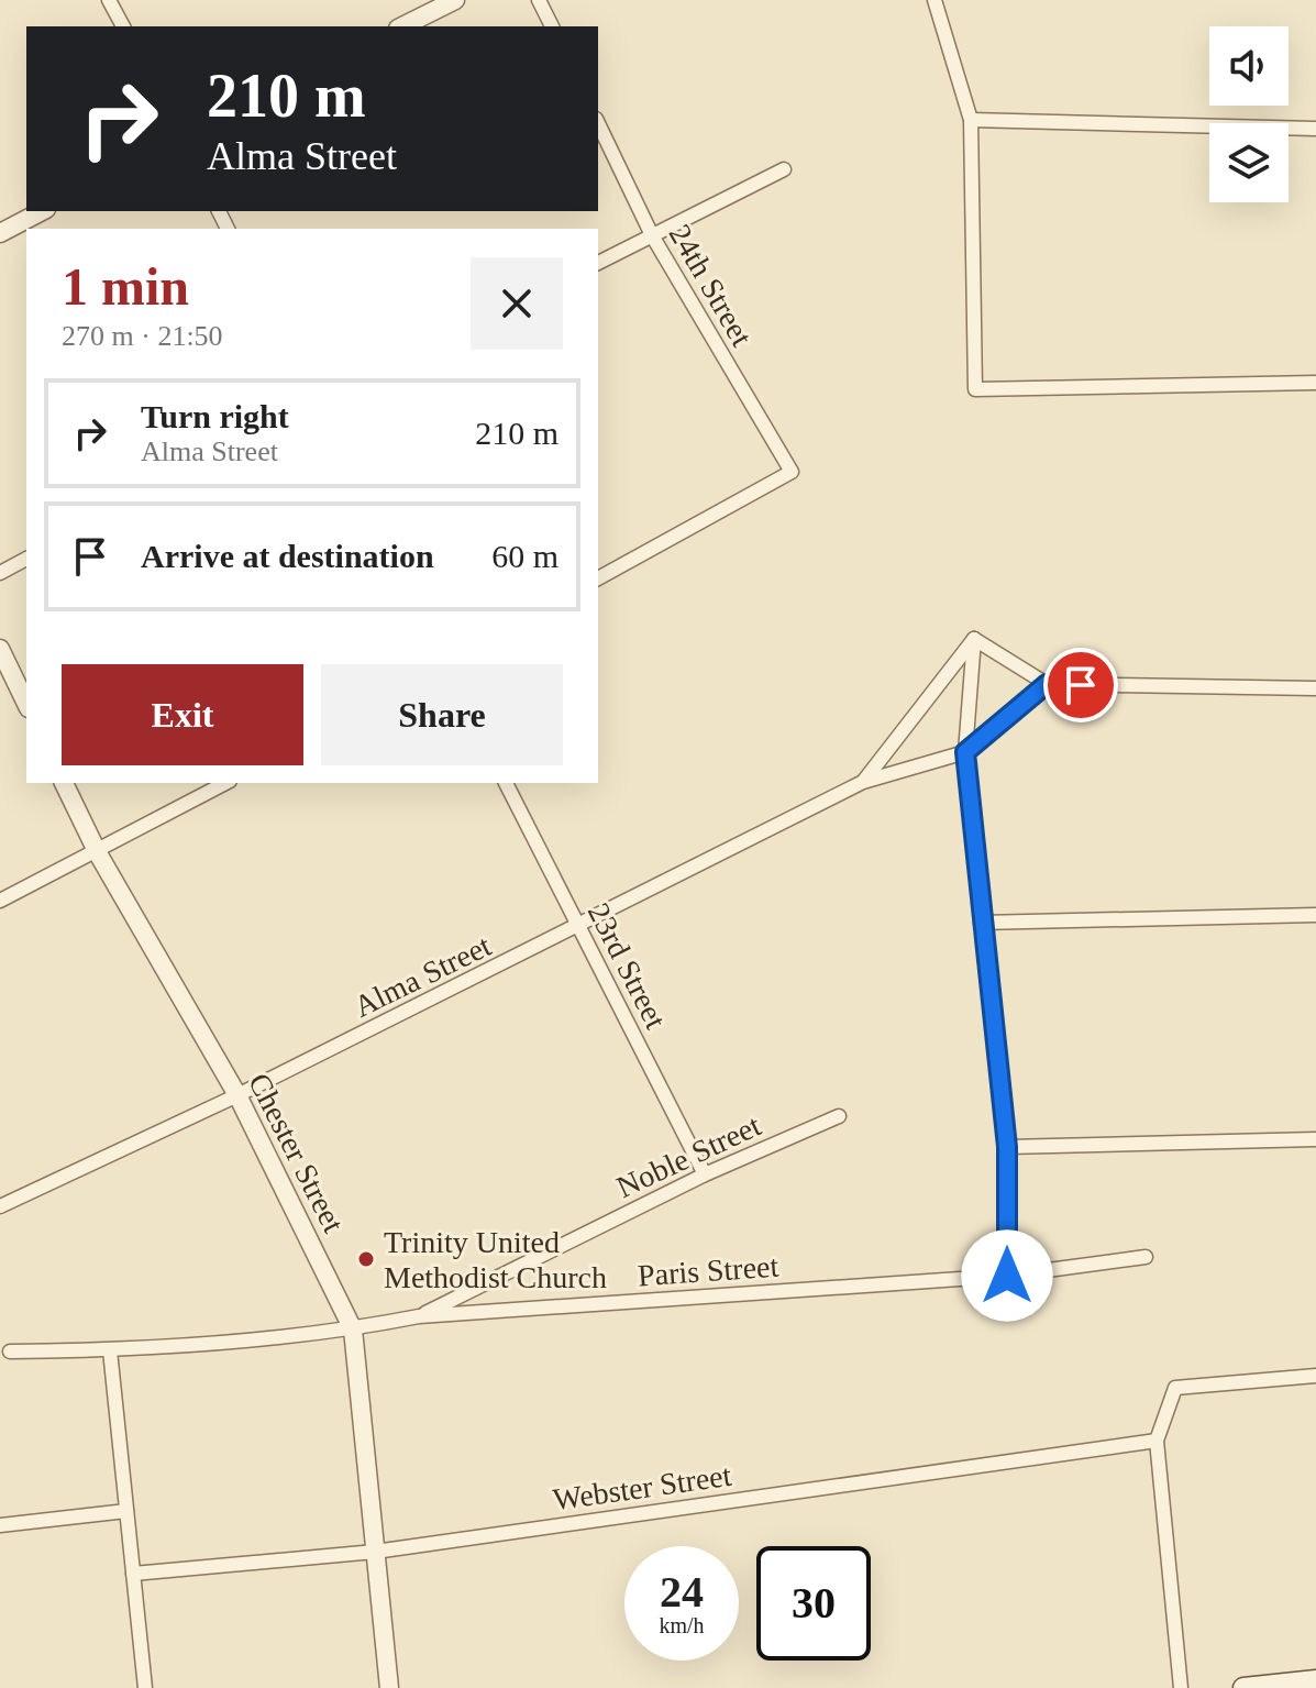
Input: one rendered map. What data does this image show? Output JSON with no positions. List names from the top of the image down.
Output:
{
  "streets": {
    "street": [
      "24th Street",
      "23rd Street",
      "Alma Street",
      "Chester Street",
      "Noble Street",
      "Paris Street",
      "Webster Street"
    ]
  },
  "crossings": [
    ["23rd Street", "Alma Street"],
    ["23rd Street", "Noble Street"],
    ["Alma Street", "Chester Street"],
    ["Chester Street", "Paris Street"],
    ["Chester Street", "Webster Street"],
    ["Noble Street", "Paris Street"]
  ],
  "places": ["Trinity United Methodist Church"],
  "page": {
    "turn": ["210 m", "Alma Street"],
    "heading": ["1 min", "270 m · 21:50"],
    "list": [
      {
        "name": "Turn right",
        "note": "Alma Street",
        "value": "210 m"
      },
      {
        "name": "Arrive at destination",
        "value": "60 m"
      }
    ],
    "buttons": ["Exit", "Share"],
    "speed": "24 km/h",
    "limit": "30"
  }
}
